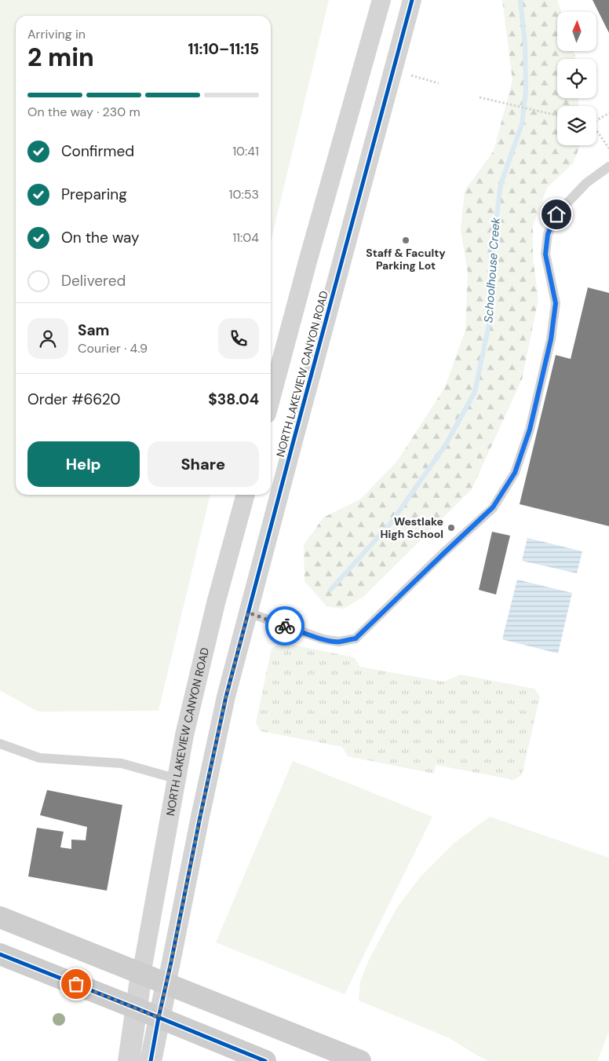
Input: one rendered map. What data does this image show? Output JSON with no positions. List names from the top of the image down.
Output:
{
  "streets": {
    "street": ["NORTH LAKEVIEW CANYON ROAD"]
  },
  "water": ["Schoolhouse Creek"],
  "places": ["Staff & Faculty Parking Lot", "Westlake High School"],
  "north": "top",
  "page": {
    "heading": ["2 min", "Arriving in", "11:10–11:15"],
    "panel": [
      "Sam",
      "Courier · 4.9",
      "Order #6620",
      "$38.04"
    ],
    "bar": "On the way · 230 m",
    "list": [
      ["Confirmed", "10:41"],
      ["Preparing", "10:53"],
      ["On the way", "11:04"],
      "Delivered"
    ],
    "buttons": ["Help", "Share"]
  }
}
